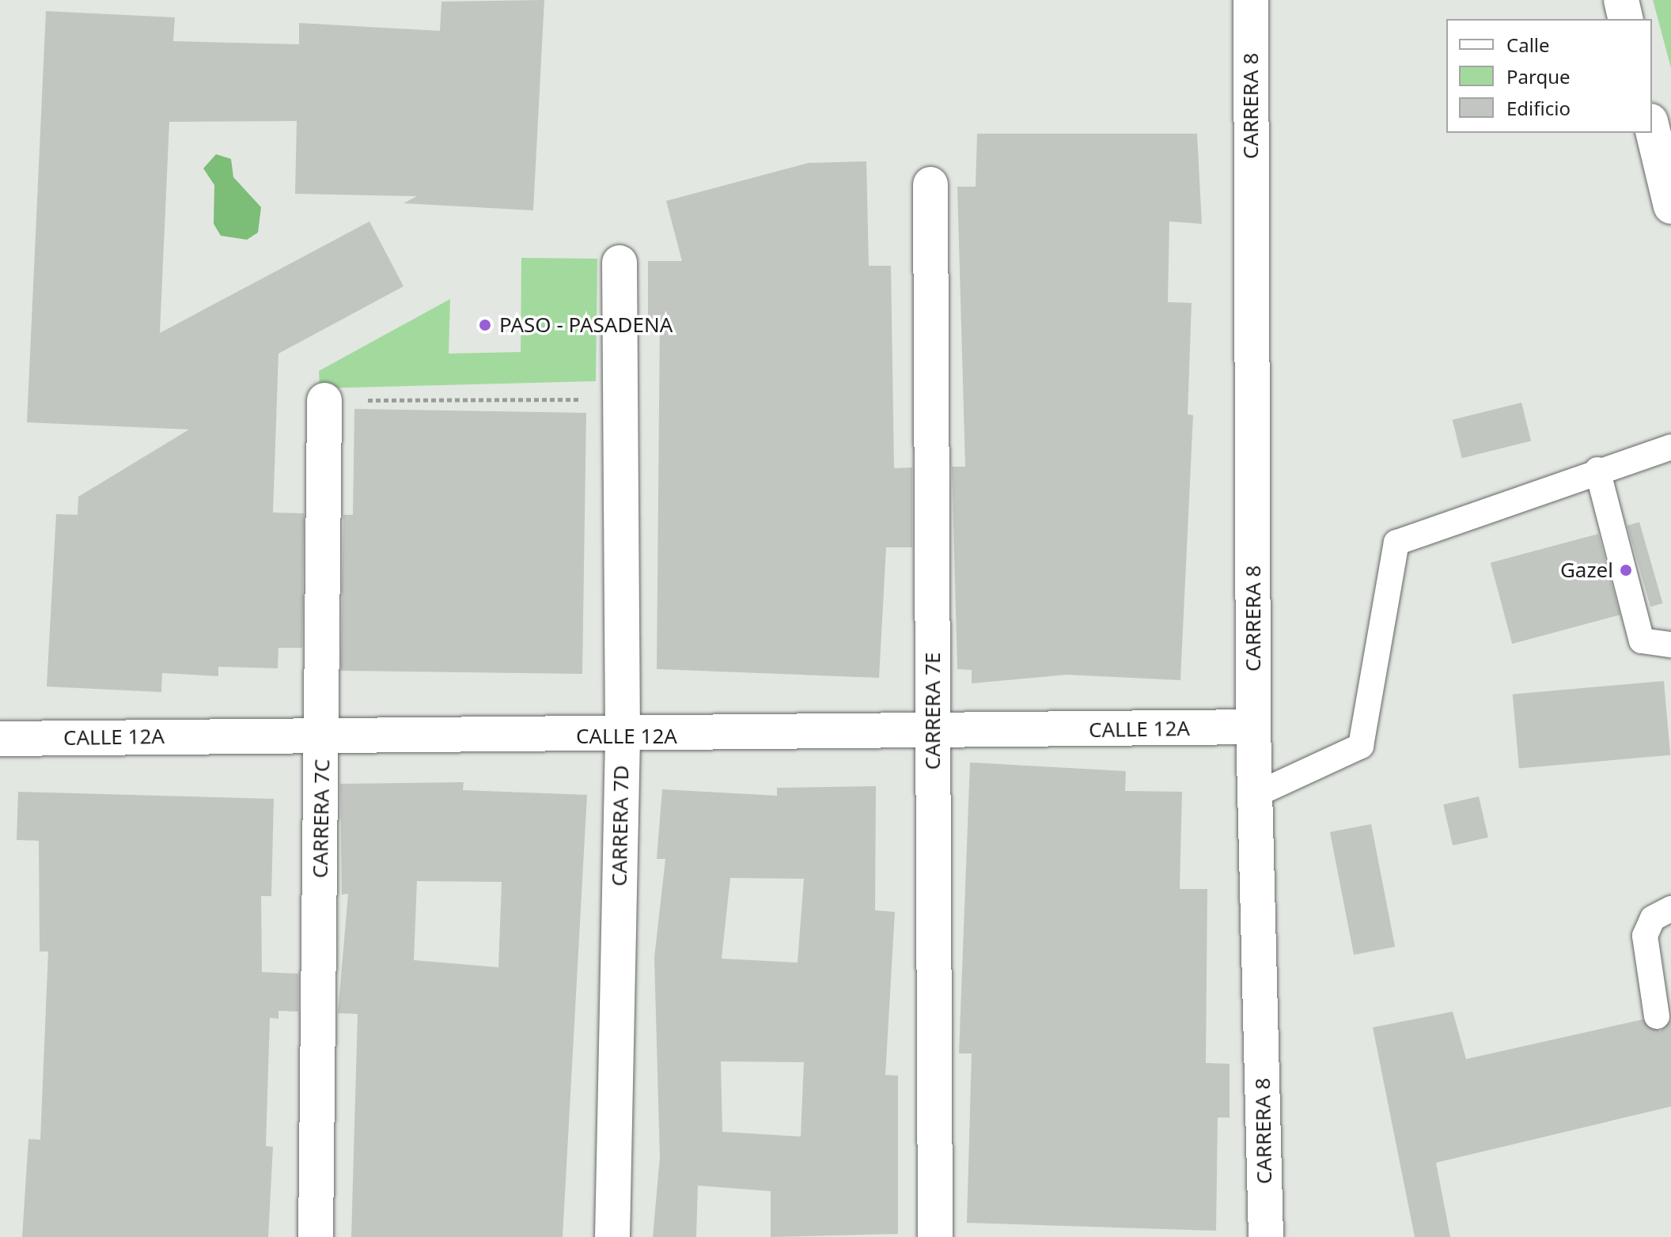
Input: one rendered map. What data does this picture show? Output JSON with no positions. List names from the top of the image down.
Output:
{
  "streets": {
    "street": [
      "CARRERA 8",
      "CARRERA 7E",
      "CALLE 12A",
      "CARRERA 7C",
      "CARRERA 7D"
    ]
  },
  "crossings": [
    ["CARRERA 8", "CALLE 12A"],
    ["CARRERA 7E", "CALLE 12A"],
    ["CALLE 12A", "CARRERA 7C"],
    ["CALLE 12A", "CARRERA 7D"]
  ],
  "places": ["PASO - PASADENA", "Gazel"],
  "legend": ["Calle", "Parque", "Edificio"]
}
